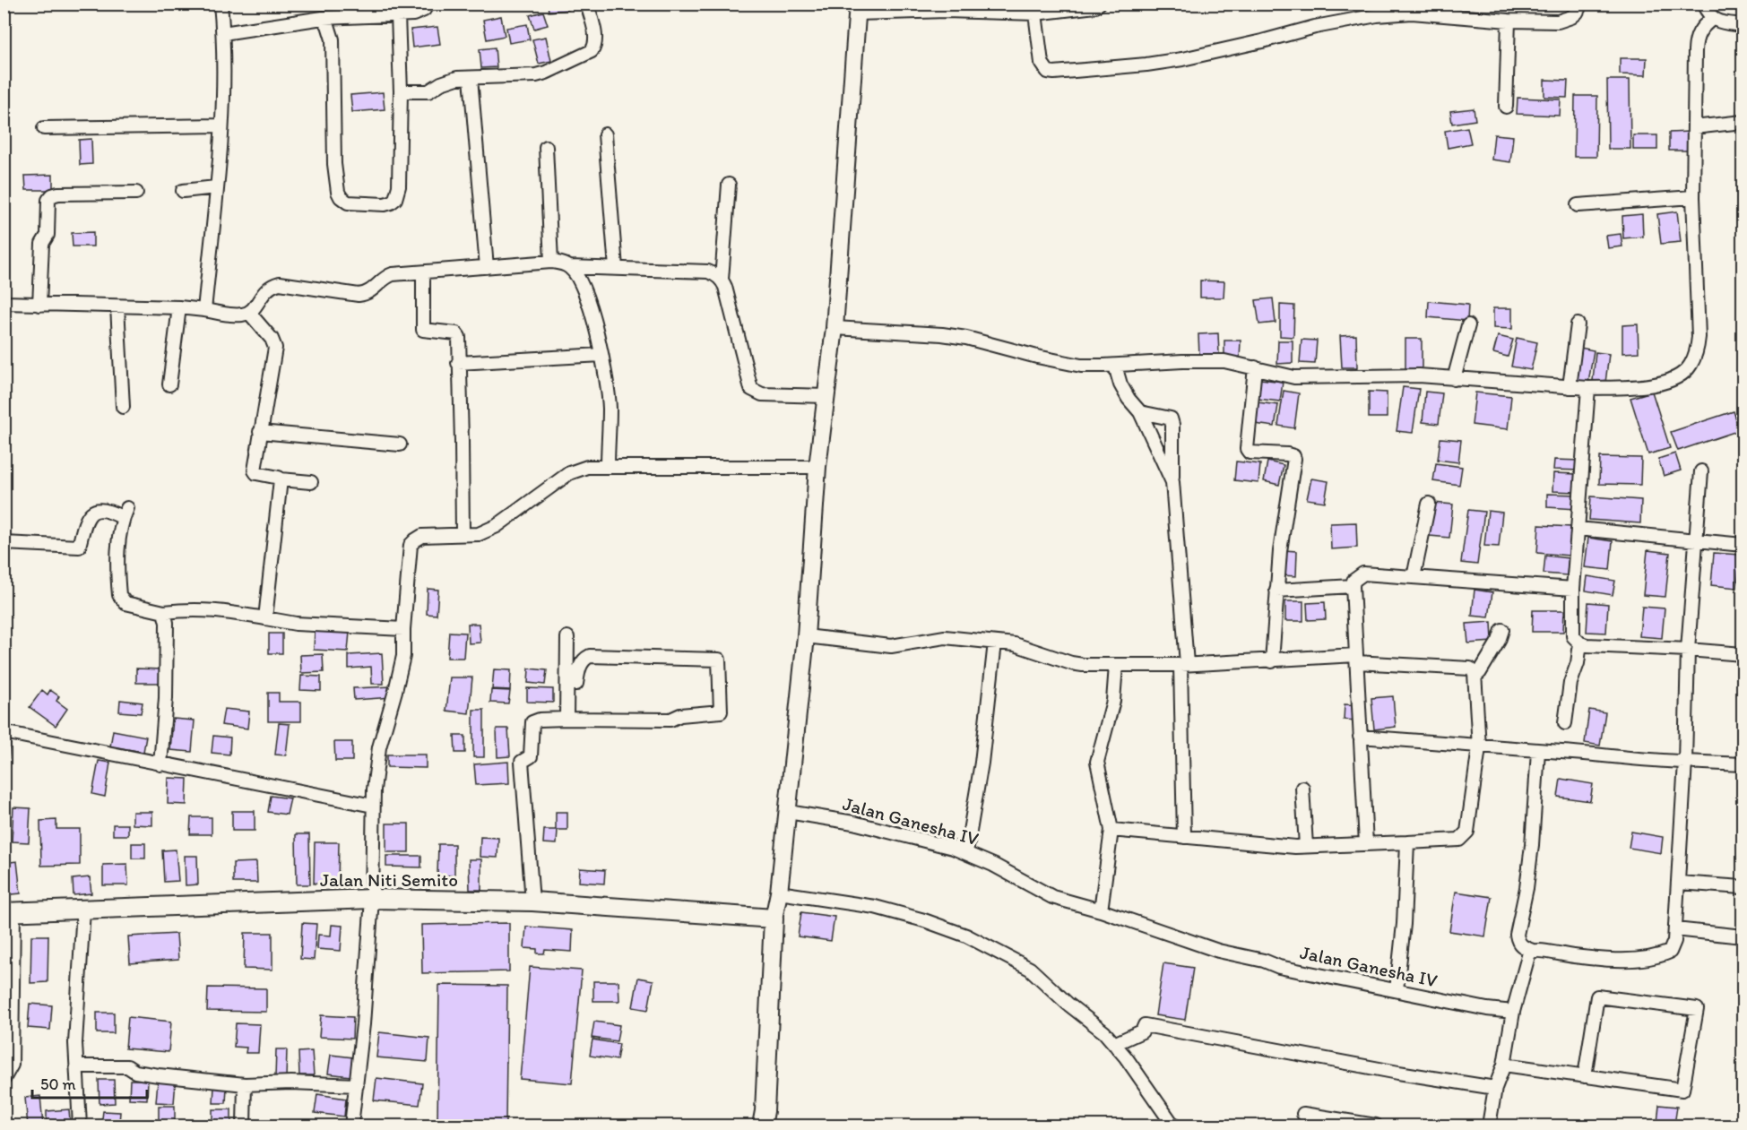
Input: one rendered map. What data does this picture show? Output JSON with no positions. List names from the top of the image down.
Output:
{
  "streets": {
    "main road": ["Jalan Niti Semito"],
    "street": ["Jalan Ganesha IV"]
  },
  "scale_bar": "50 m"
}
